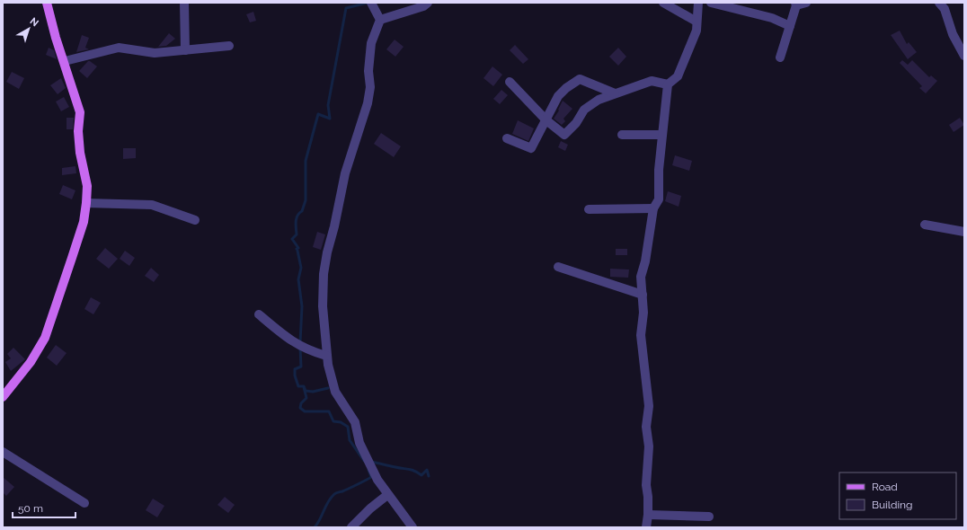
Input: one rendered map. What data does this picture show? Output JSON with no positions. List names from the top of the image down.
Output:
{
  "legend": ["Road", "Building"],
  "scale_bar": "50 m",
  "north": "top right"
}
